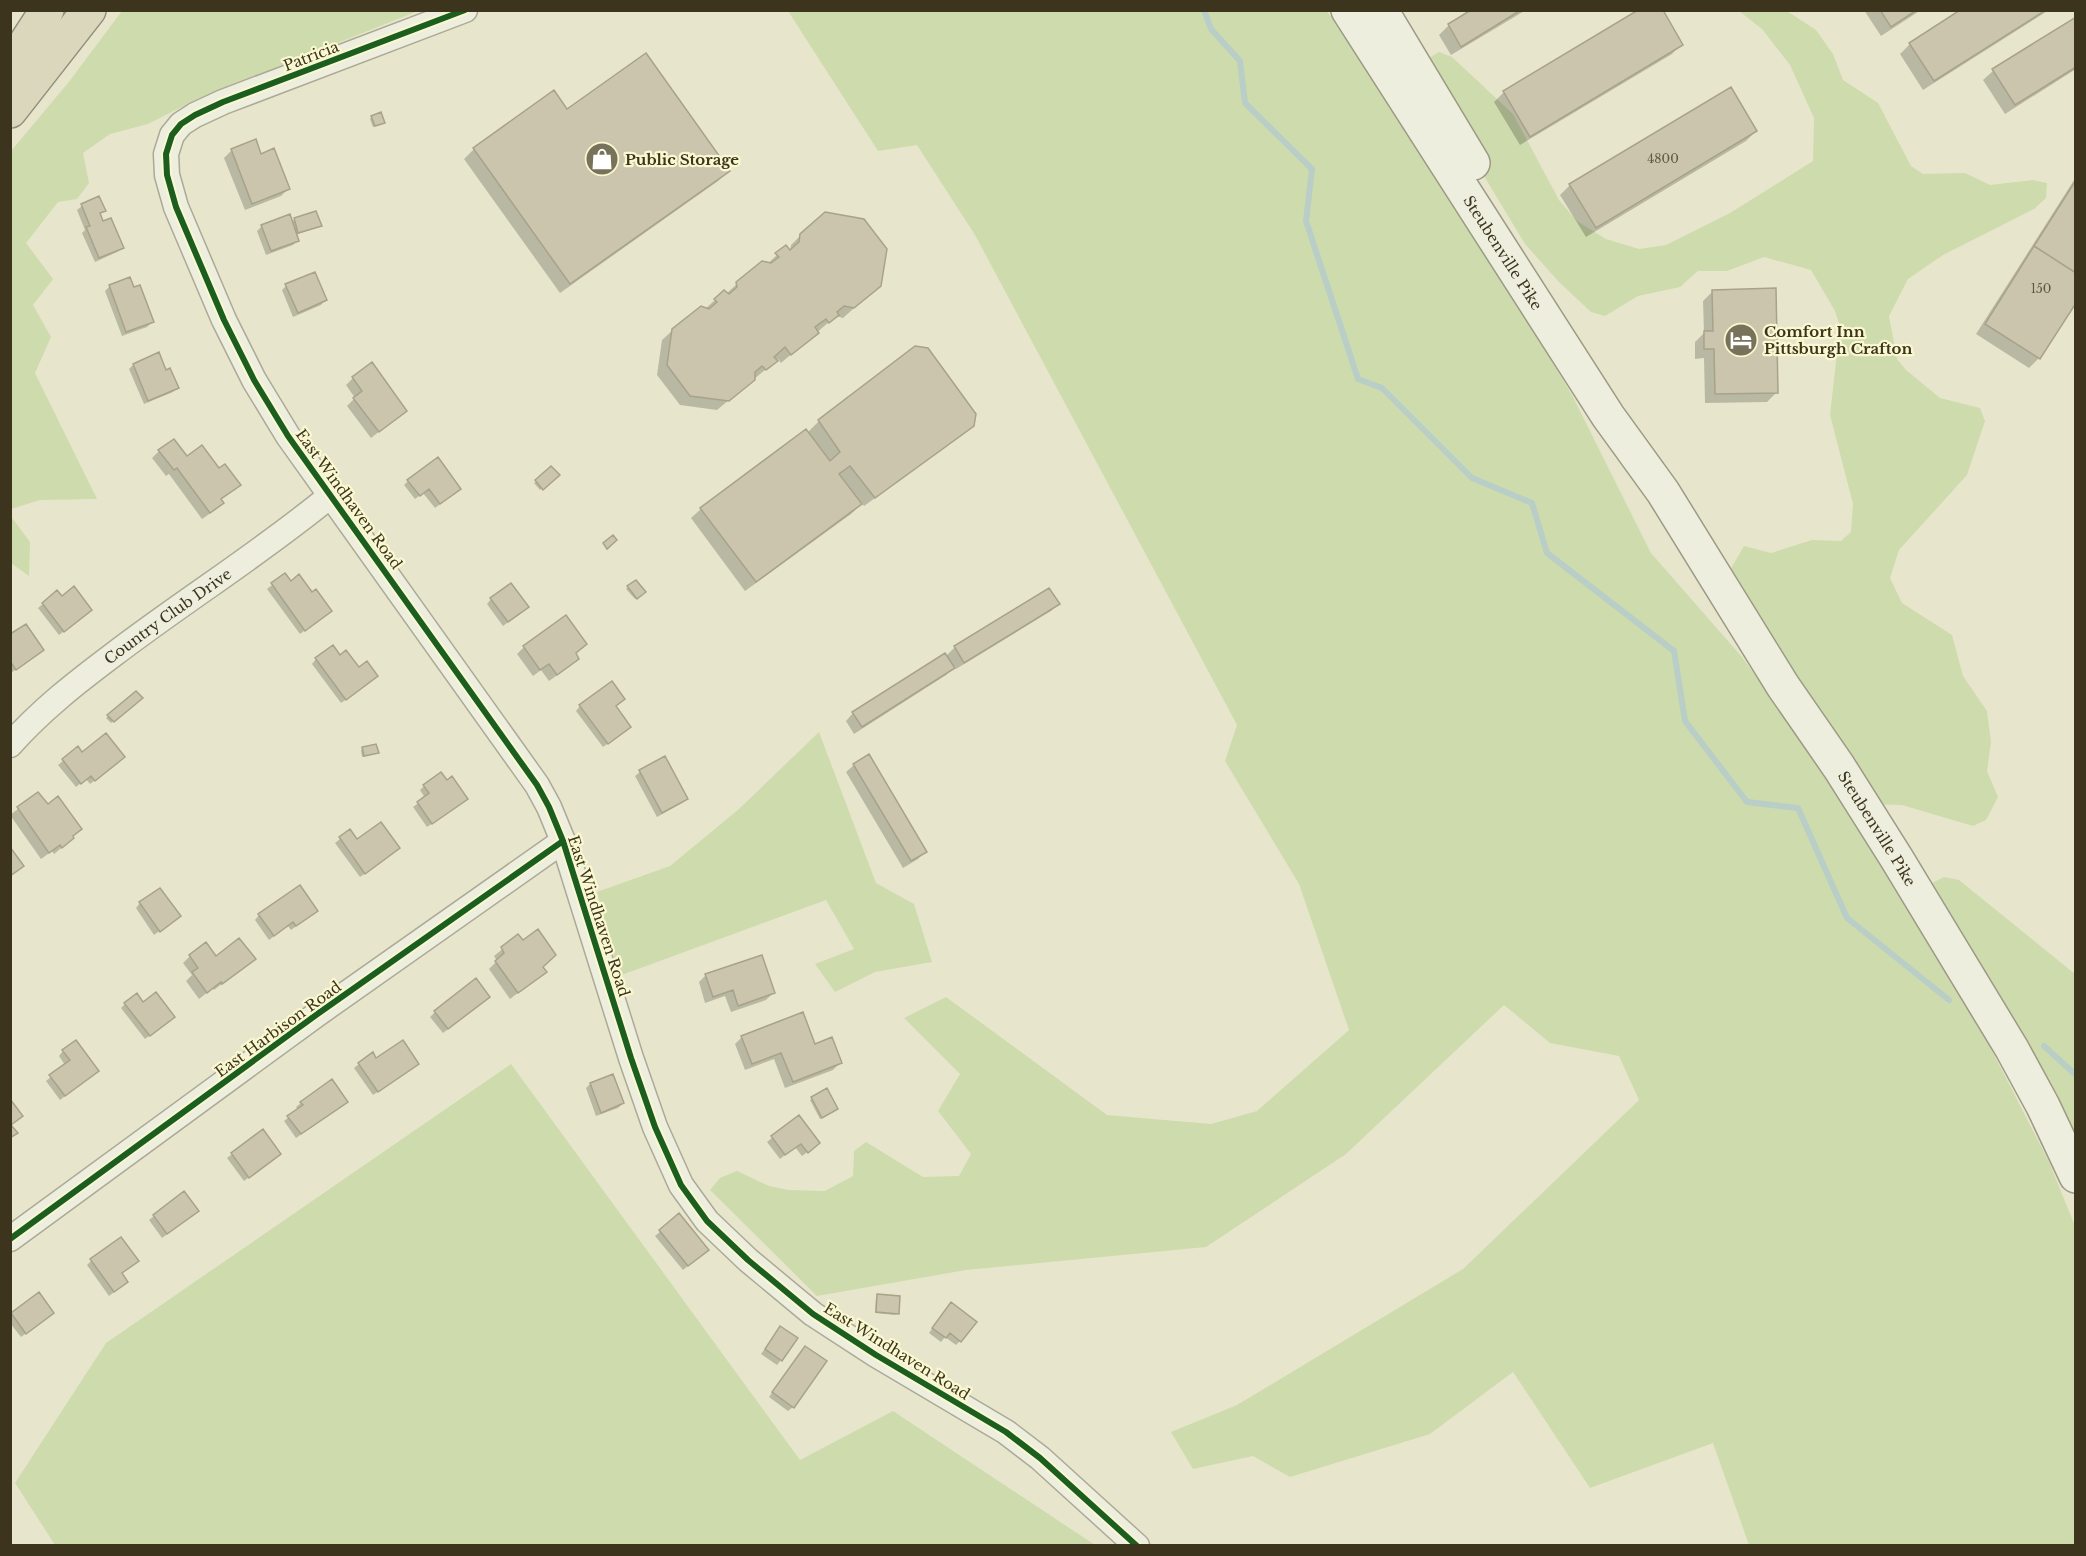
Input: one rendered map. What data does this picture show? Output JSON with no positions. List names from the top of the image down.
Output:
{
  "streets": {
    "main road": ["Steubenville Pike"],
    "street": [
      "Patricia",
      "East Windhaven Road",
      "Country Club Drive",
      "East Harbison Road"
    ]
  },
  "crossings": [
    ["Patricia", "East Windhaven Road"],
    ["East Windhaven Road", "Country Club Drive"],
    ["East Windhaven Road", "East Harbison Road"]
  ],
  "places": {
    "shop": ["Public Storage"],
    "hotel": ["Comfort Inn Pittsburgh Crafton"]
  },
  "house_numbers": ["4800", "150"]
}
